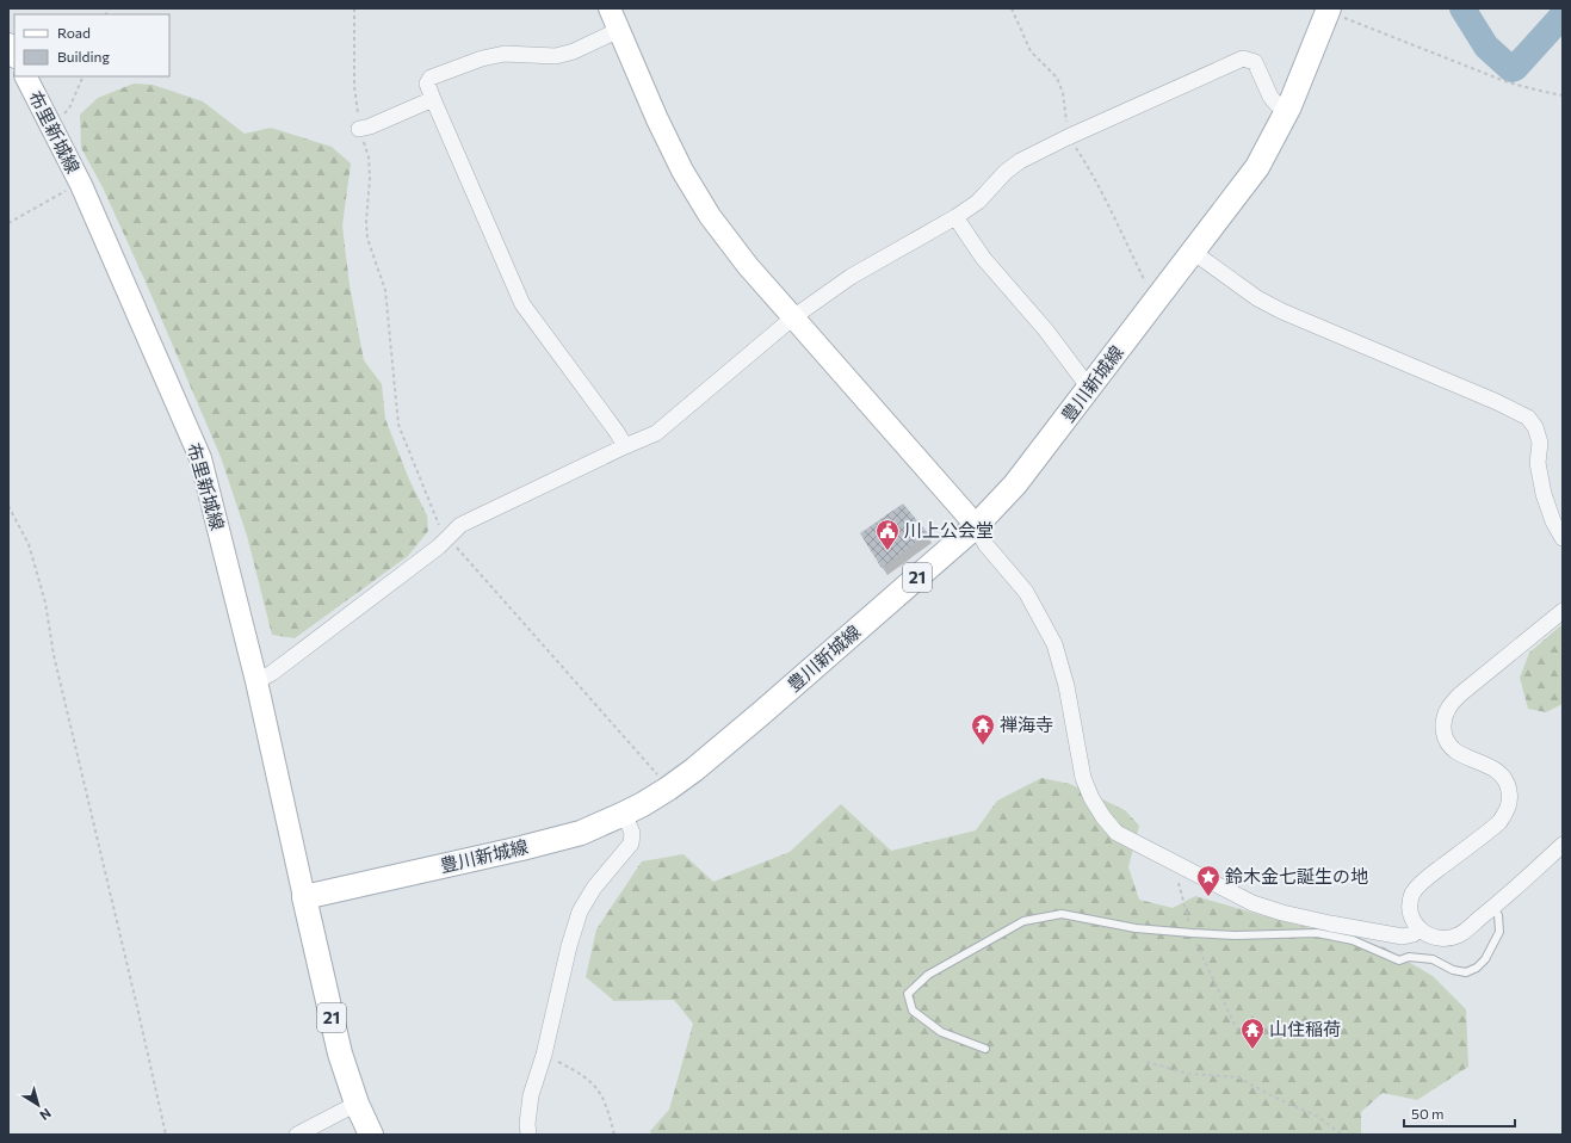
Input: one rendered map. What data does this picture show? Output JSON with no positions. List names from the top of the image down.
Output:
{
  "streets": {
    "main road": ["布里新城線", "豊川新城線", "21"]
  },
  "crossings": [
    ["布里新城線", "豊川新城線"],
    ["布里新城線", "21"],
    ["豊川新城線", "21"]
  ],
  "places": {
    "public building": ["川上公会堂"],
    "temple": ["禅海寺", "山住稲荷"],
    "place": ["鈴木金七誕生の地"]
  },
  "legend": ["Road", "Building"],
  "scale_bar": "50 m",
  "north": "bottom right"
}
